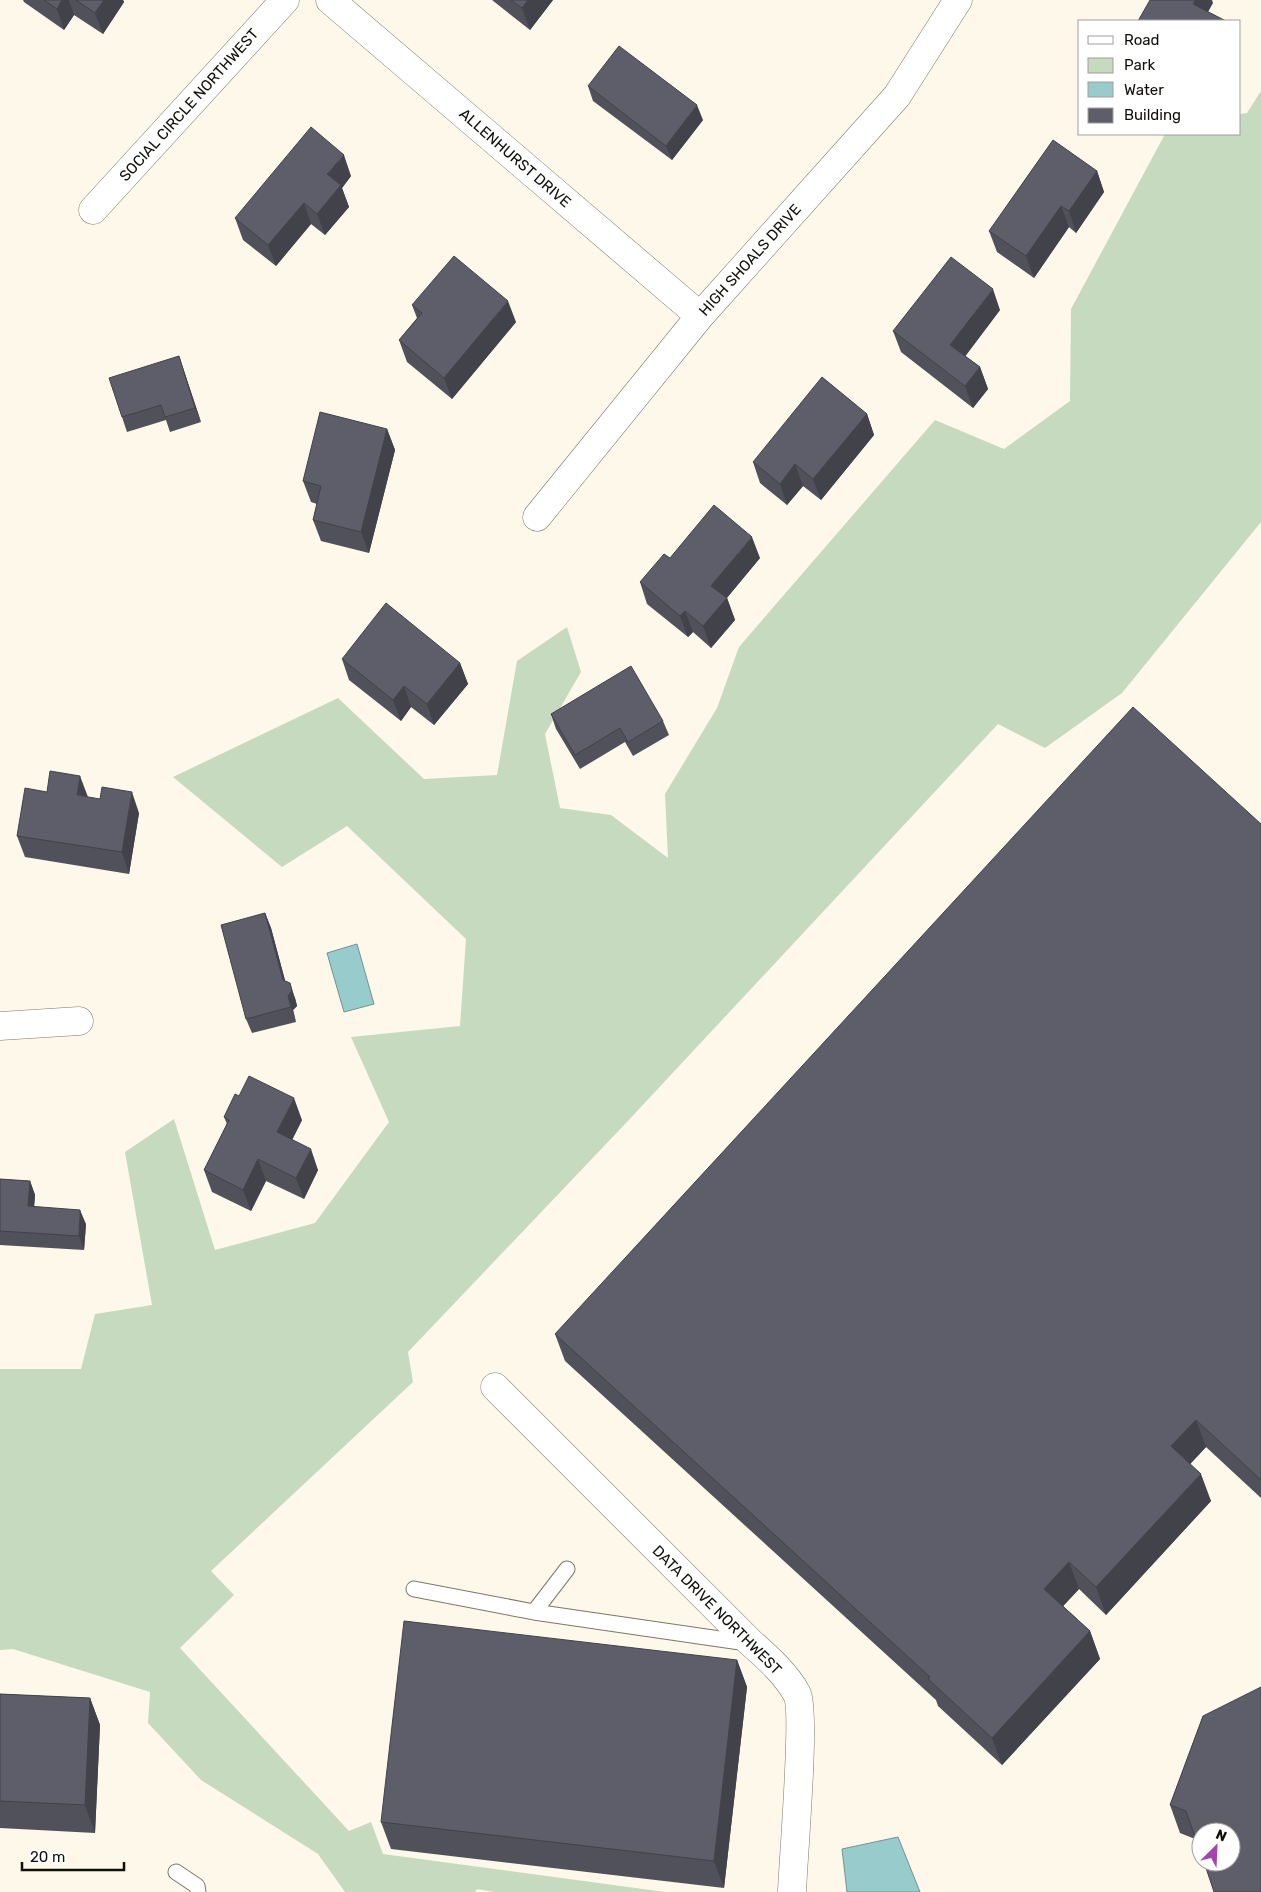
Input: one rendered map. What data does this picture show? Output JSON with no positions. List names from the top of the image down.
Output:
{
  "streets": {
    "street": [
      "SOCIAL CIRCLE NORTHWEST",
      "ALLENHURST DRIVE",
      "HIGH SHOALS DRIVE",
      "DATA DRIVE NORTHWEST"
    ]
  },
  "crossings": [
    ["ALLENHURST DRIVE", "HIGH SHOALS DRIVE"]
  ],
  "legend": [
    "Road",
    "Park",
    "Water",
    "Building"
  ],
  "scale_bar": "20 m",
  "north": "top right"
}
